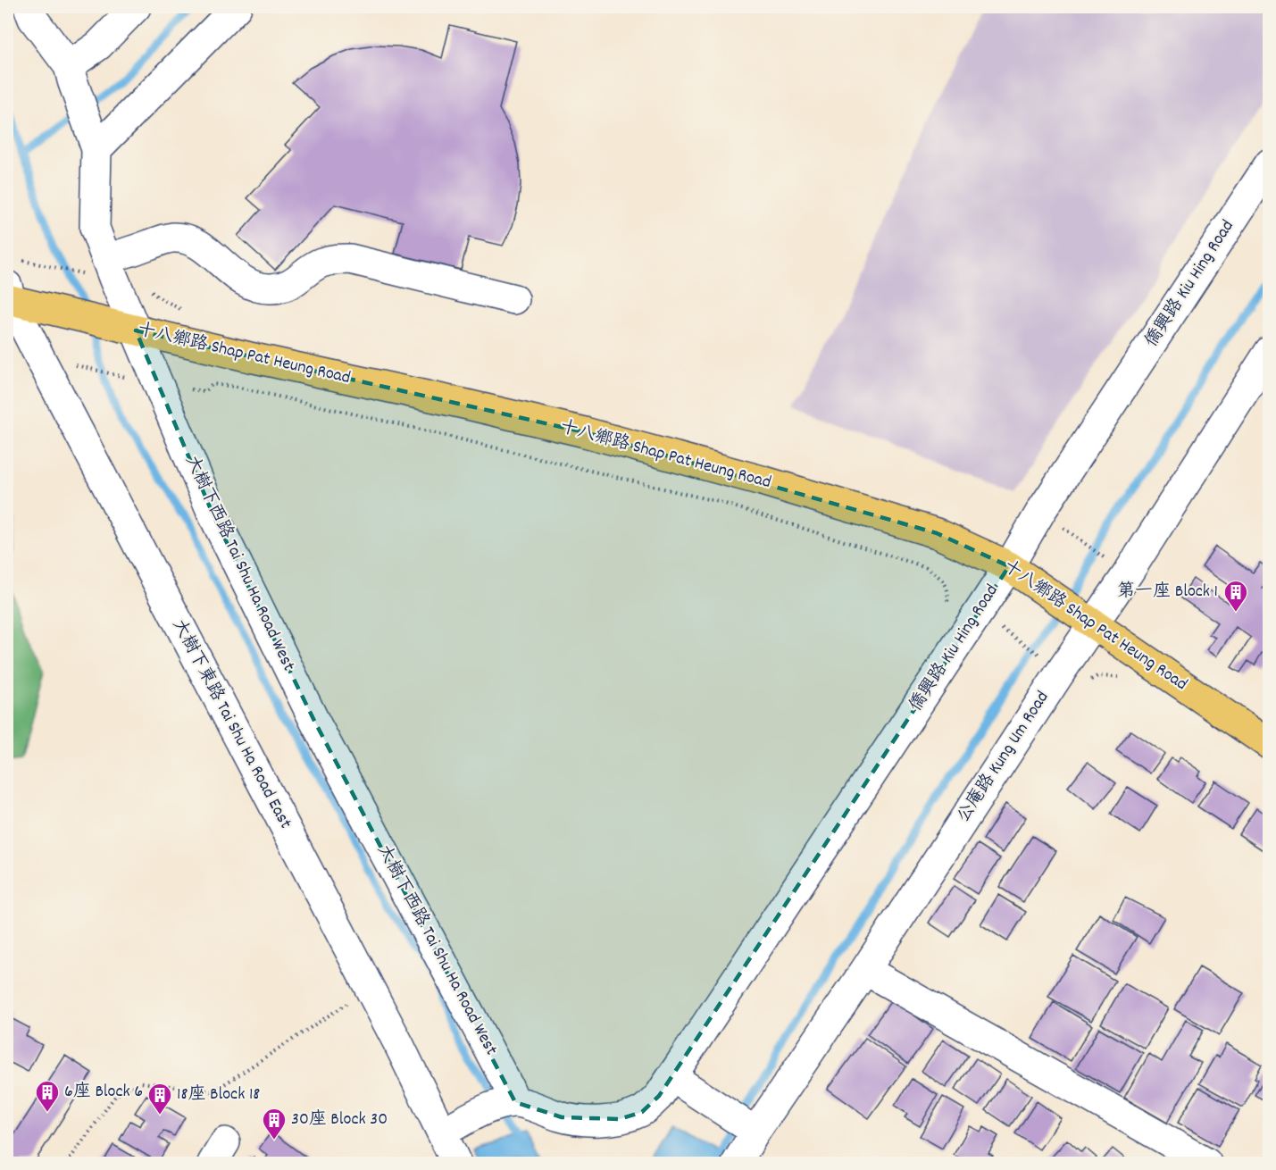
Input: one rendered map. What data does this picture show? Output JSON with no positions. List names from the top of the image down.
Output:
{
  "streets": {
    "main road": ["十八鄉路 Shap Pat Heung Road"],
    "street": [
      "僑興路 Kiu Hing Road",
      "大樹下西路 Tai Shu Ha Road West",
      "大樹下東路 Tai Shu Ha Road East",
      "公庵路 Kung Um Road"
    ]
  },
  "crossings": [
    ["僑興路 Kiu Hing Road", "十八鄉路 Shap Pat Heung Road"],
    ["僑興路 Kiu Hing Road", "大樹下西路 Tai Shu Ha Road West"],
    ["十八鄉路 Shap Pat Heung Road", "大樹下西路 Tai Shu Ha Road West"],
    ["十八鄉路 Shap Pat Heung Road", "大樹下東路 Tai Shu Ha Road East"],
    ["十八鄉路 Shap Pat Heung Road", "公庵路 Kung Um Road"]
  ],
  "places": {
    "building": [
      "第一座 Block 1",
      "6座 Block 6",
      "18座 Block 18",
      "30座 Block 30"
    ]
  }
}
